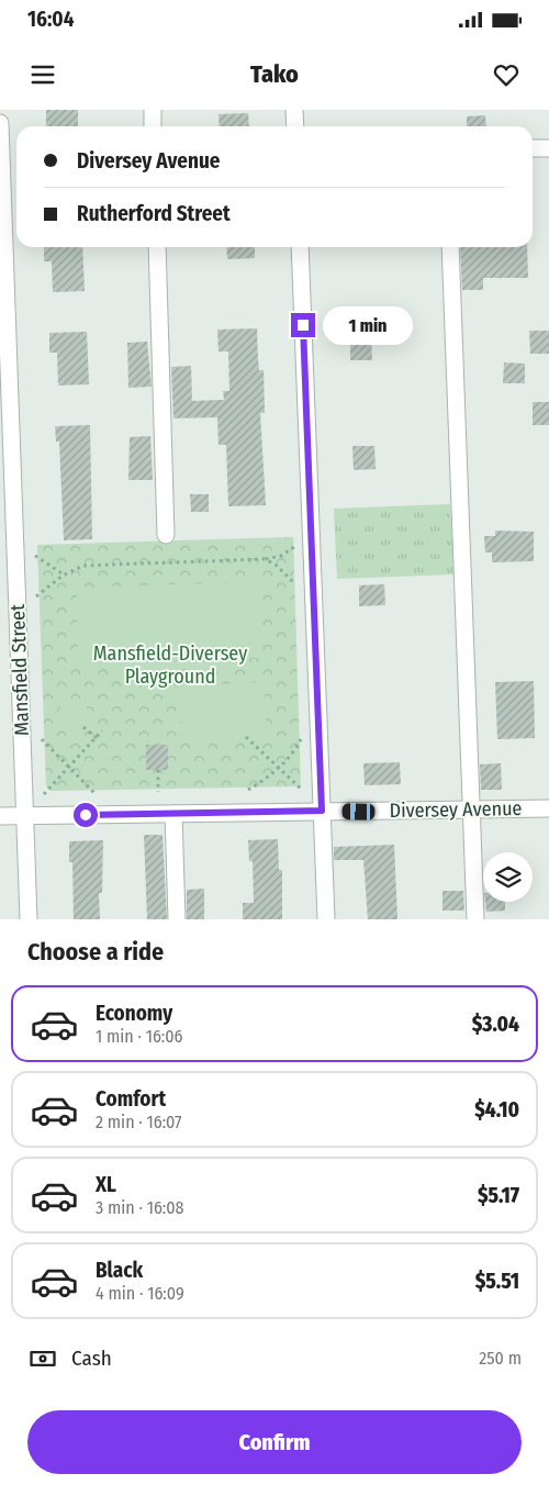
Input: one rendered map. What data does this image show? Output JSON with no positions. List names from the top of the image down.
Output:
{
  "streets": {
    "street": ["Mansfield Street", "Diversey Avenue"]
  },
  "crossings": [
    ["Mansfield Street", "Diversey Avenue"]
  ],
  "parks": ["Mansfield-Diversey Playground"],
  "page": {
    "status": "16:04",
    "header": "Tako",
    "banner": ["Diversey Avenue", "Rutherford Street"],
    "bubble": "1 min",
    "heading": "Choose a ride",
    "list": [
      {
        "name": "Economy",
        "note": "1 min · 16:06",
        "value": "$3.04"
      },
      {
        "name": "Comfort",
        "note": "2 min · 16:07",
        "value": "$4.10"
      },
      {
        "name": "XL",
        "note": "3 min · 16:08",
        "value": "$5.17"
      },
      {
        "name": "Black",
        "note": "4 min · 16:09",
        "value": "$5.51"
      }
    ],
    "pay": ["Cash", "250 m"],
    "buttons": "Confirm"
  }
}
